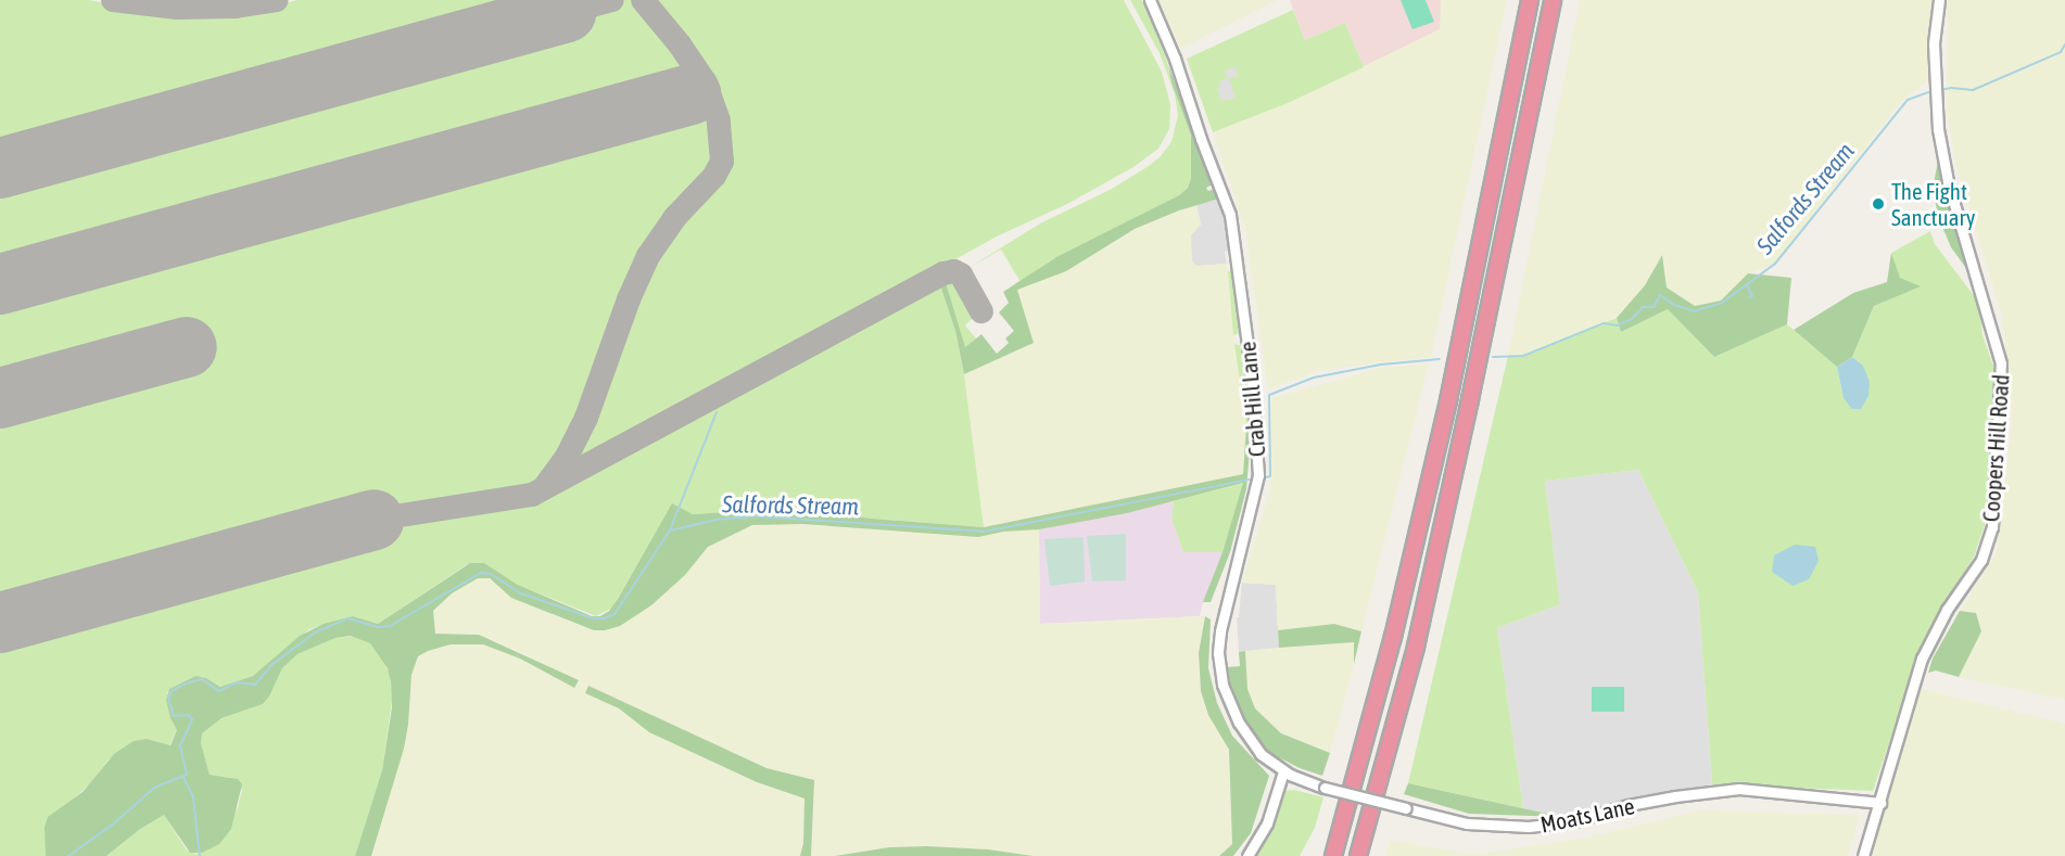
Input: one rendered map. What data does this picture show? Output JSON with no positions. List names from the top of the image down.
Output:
{
  "streets": {
    "street": ["Crab Hill Lane", "Coopers Hill Road", "Moats Lane"]
  },
  "crossings": [
    ["Crab Hill Lane", "Moats Lane"],
    ["Coopers Hill Road", "Moats Lane"]
  ],
  "water": ["Salfords Stream"],
  "places": ["The Fight Sanctuary"]
}
